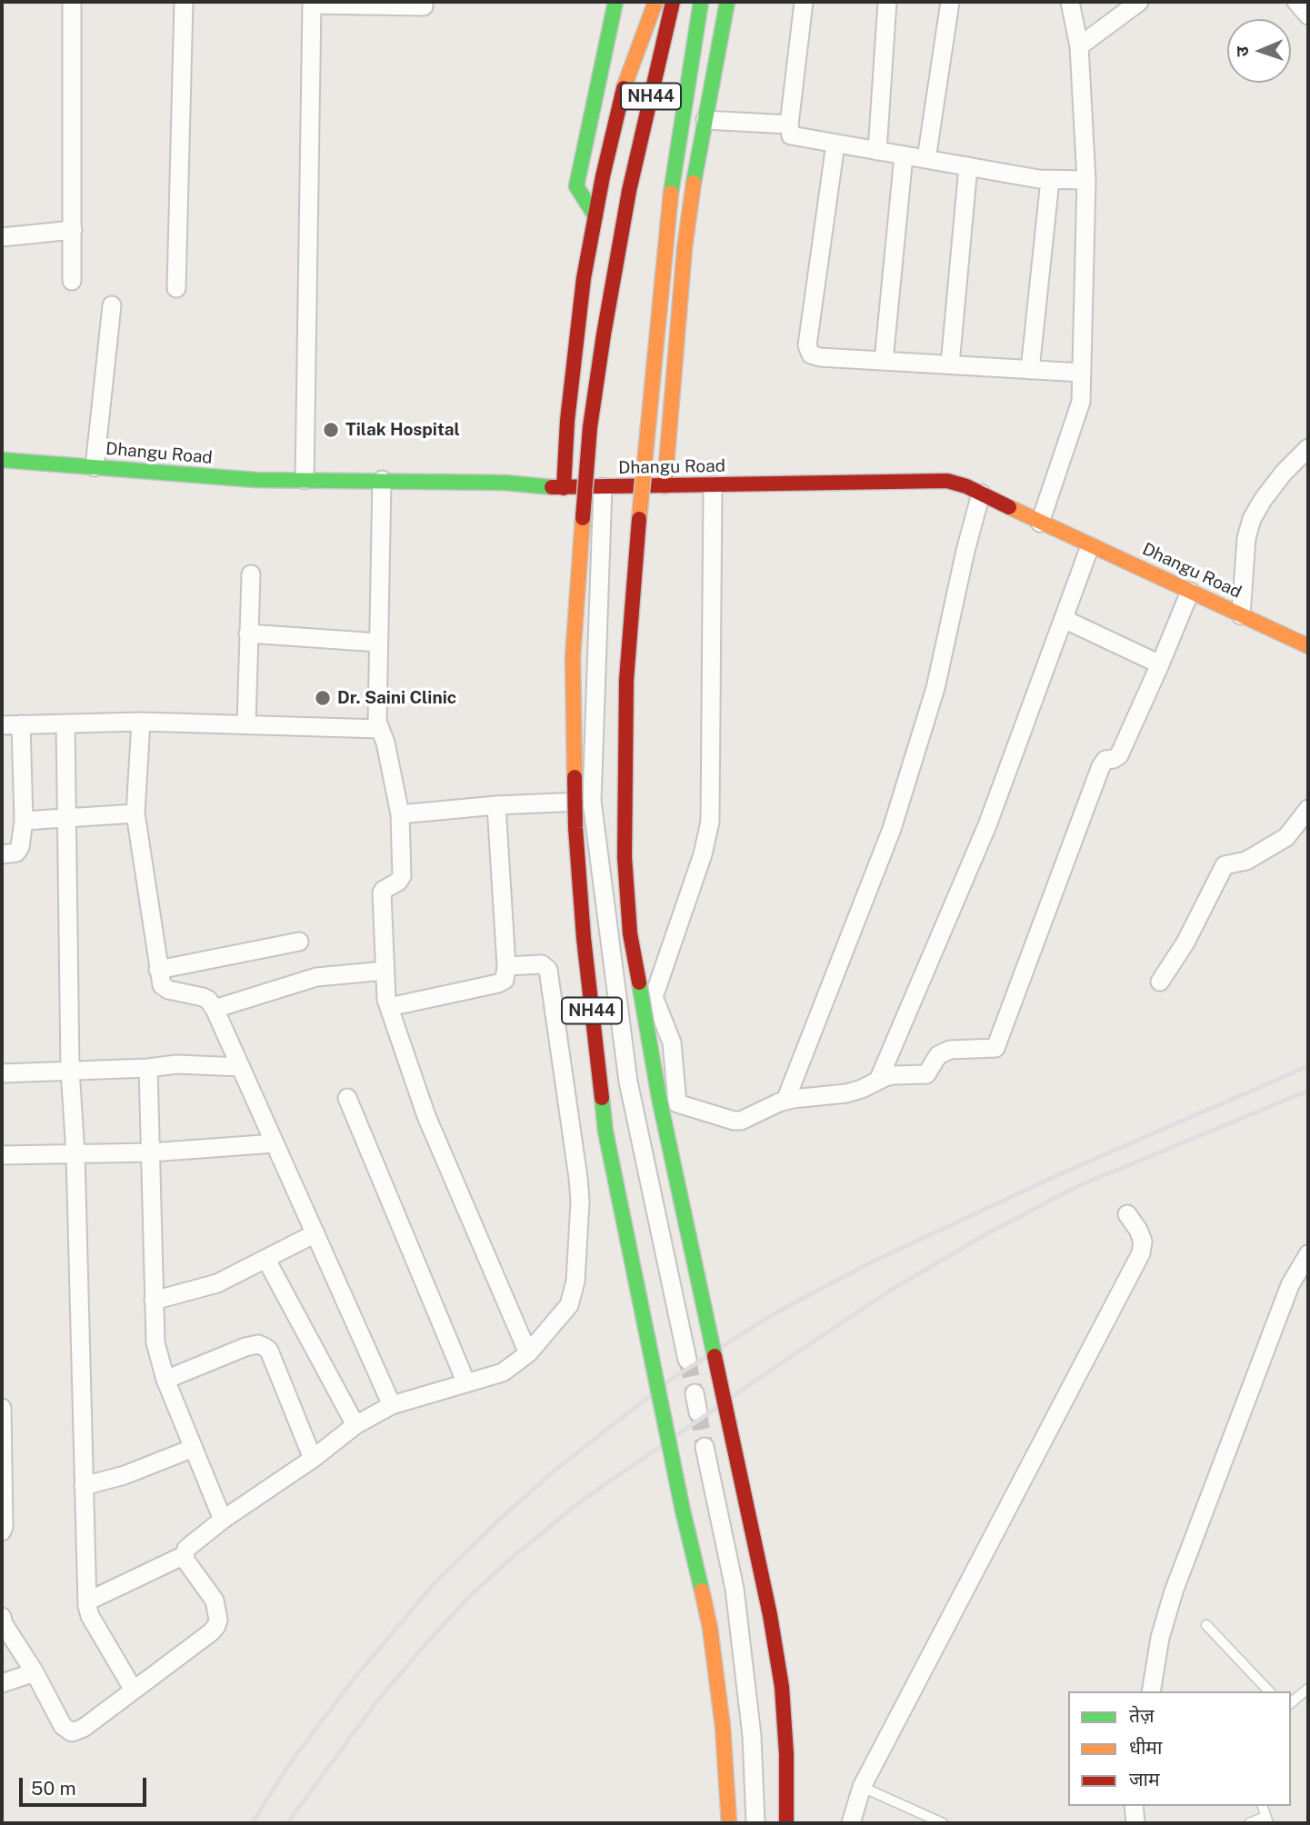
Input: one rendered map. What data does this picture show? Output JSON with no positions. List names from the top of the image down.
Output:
{
  "streets": {
    "main road": ["NH44", "Dhangu Road"]
  },
  "places": ["Tilak Hospital", "Dr. Saini Clinic"],
  "legend": ["तेज़", "धीमा", "जाम"],
  "scale_bar": "50 m",
  "north": "left"
}
